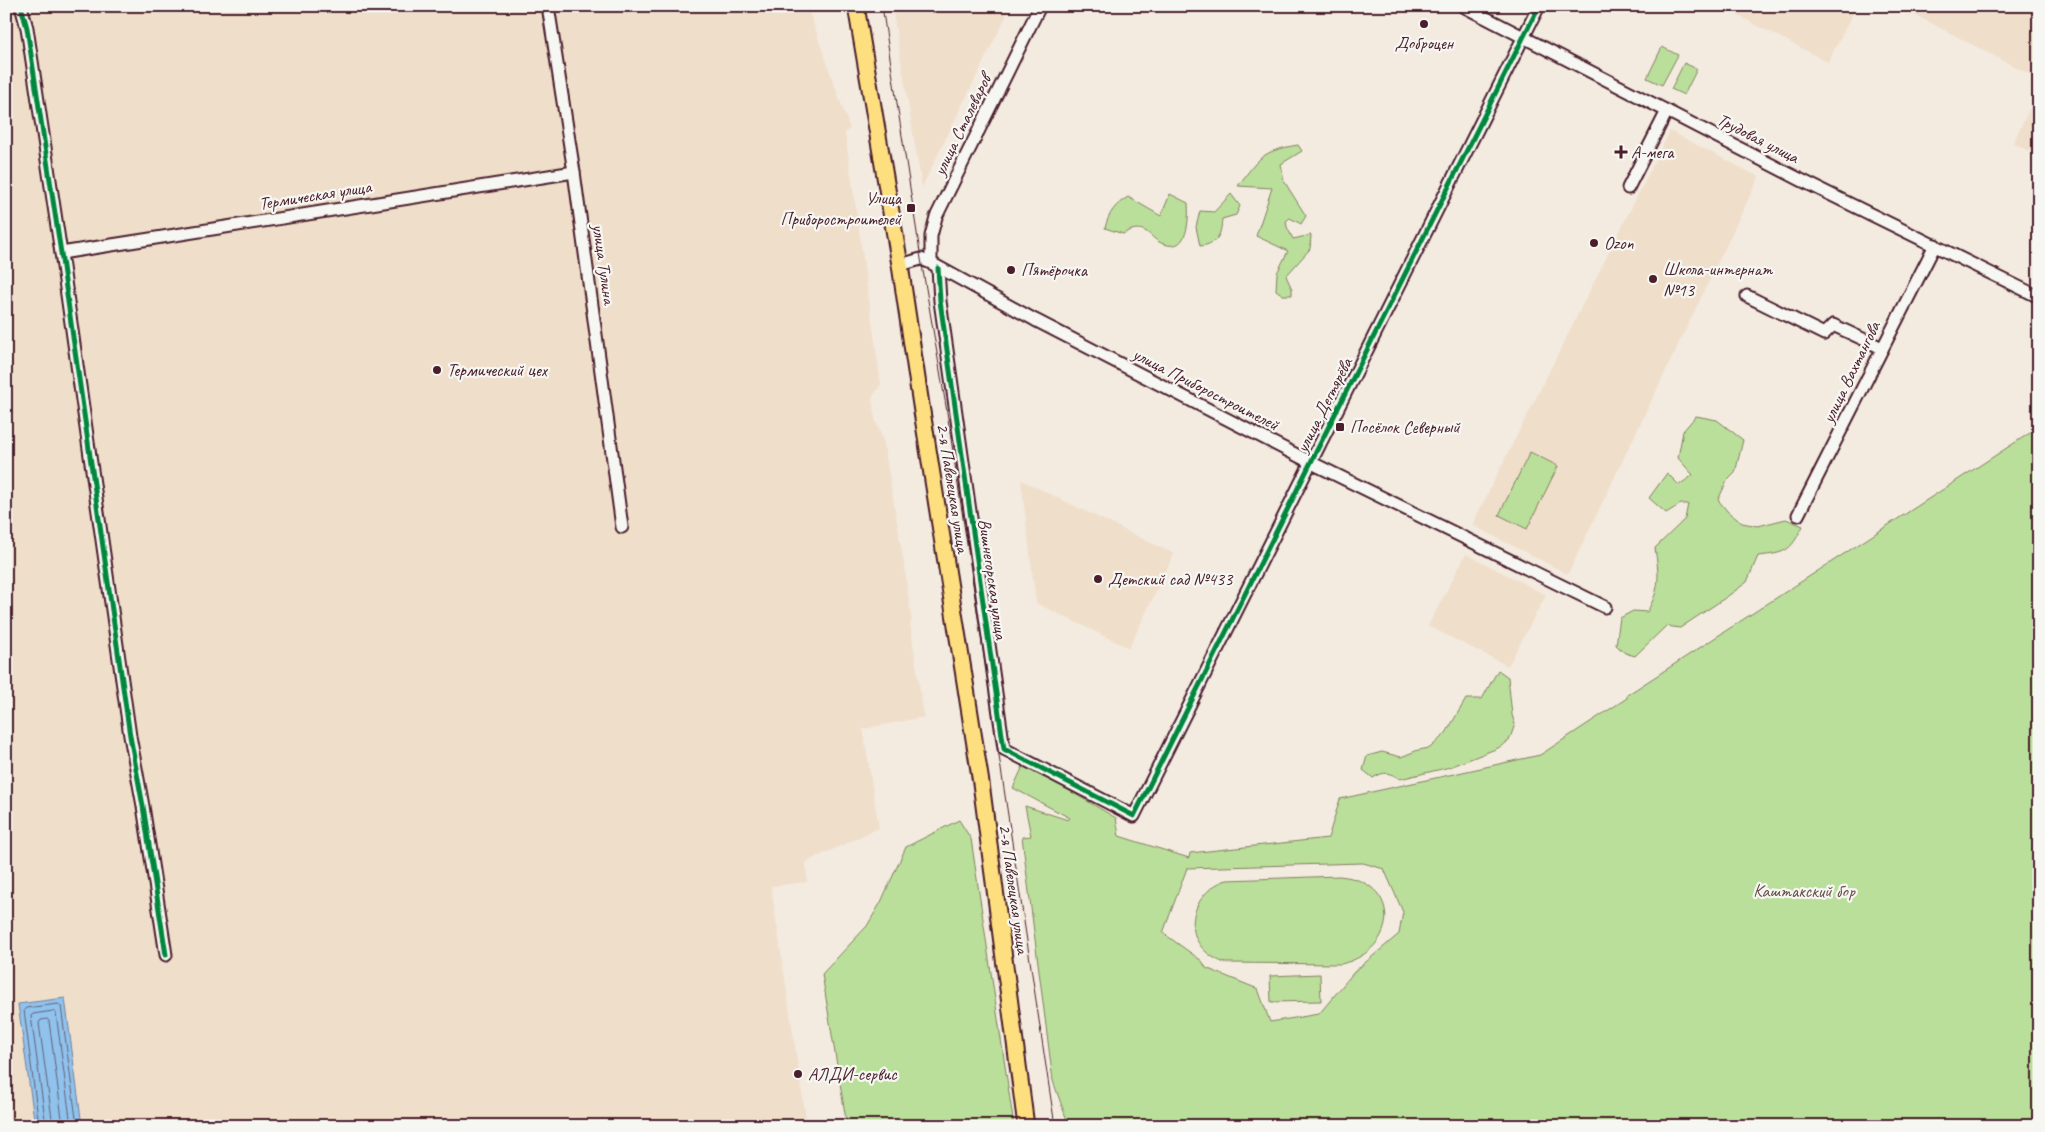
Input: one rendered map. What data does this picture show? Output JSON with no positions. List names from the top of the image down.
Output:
{
  "streets": {
    "main road": ["2-я Павелецкая улица"],
    "street": [
      "улица Сталеваров",
      "Трудовая улица",
      "Термическая улица",
      "улица Тулина",
      "улица Вахтангова",
      "улица Приборостроителей",
      "улица Дегтярёва",
      "Вишнегорская улица"
    ]
  },
  "crossings": [
    ["улица Сталеваров", "улица Приборостроителей"],
    ["улица Сталеваров", "Вишнегорская улица"],
    ["Трудовая улица", "улица Вахтангова"],
    ["Трудовая улица", "улица Дегтярёва"],
    ["Термическая улица", "улица Тулина"],
    ["улица Приборостроителей", "улица Дегтярёва"],
    ["улица Приборостроителей", "2-я Павелецкая улица"],
    ["улица Приборостроителей", "Вишнегорская улица"],
    ["улица Дегтярёва", "Вишнегорская улица"]
  ],
  "parks": ["Каштакский бор"],
  "places": {
    "other": [
      "Доброцен",
      "Ozon",
      "Пятёрочка",
      "Школа-интернат №13",
      "Термический цех",
      "Детский сад №433",
      "АЛДИ-сервис"
    ],
    "health": ["А-мега"],
    "transit": ["Улица Приборостроителей", "Посёлок Северный"]
  }
}
